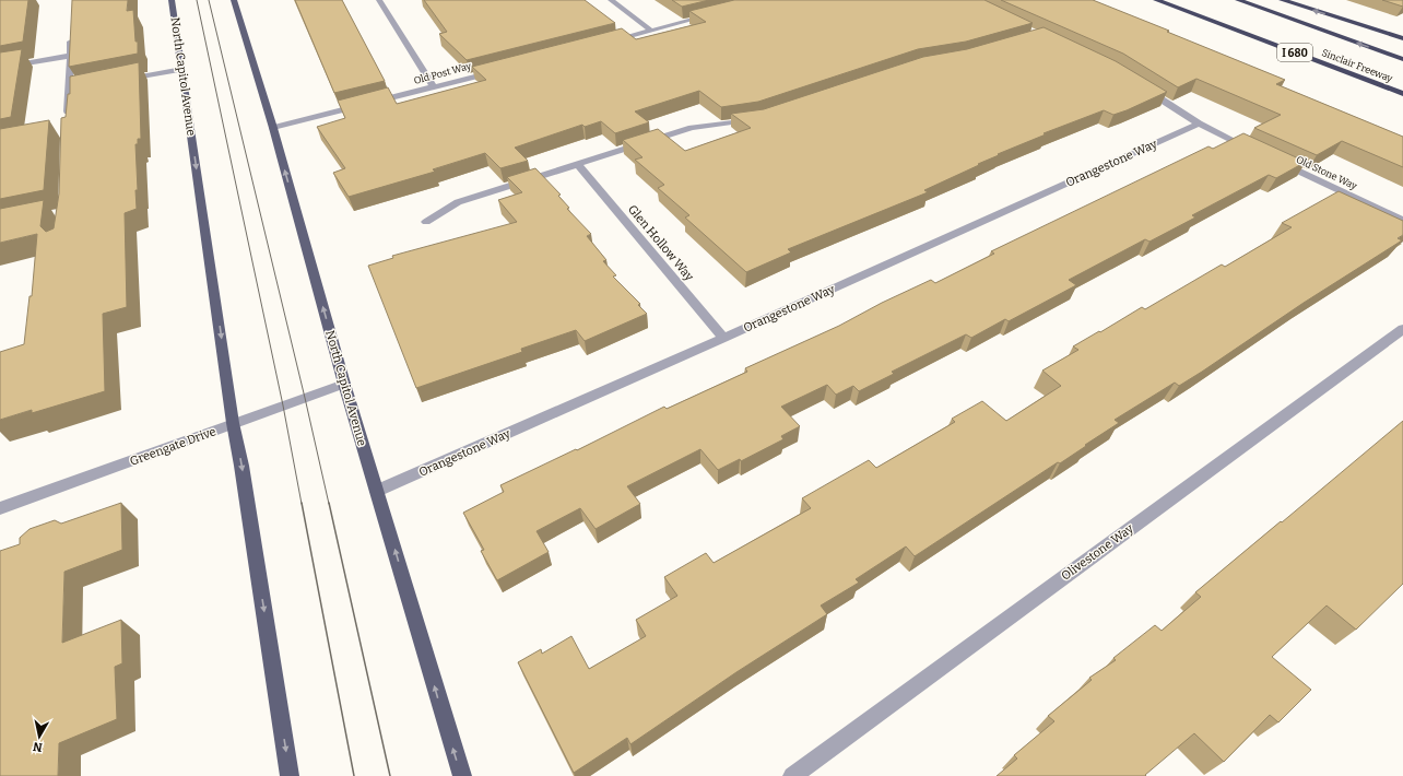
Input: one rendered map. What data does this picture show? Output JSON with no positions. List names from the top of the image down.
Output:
{
  "streets": {
    "highway": ["I 680", "Sinclair Freeway"],
    "main road": ["North Capitol Avenue"],
    "street": [
      "Old Post Way",
      "Orangestone Way",
      "Old Stone Way",
      "Glen Hollow Way",
      "Greengate Drive",
      "Olivestone Way"
    ]
  },
  "crossings": [
    ["Old Post Way", "North Capitol Avenue"],
    ["North Capitol Avenue", "Orangestone Way"],
    ["North Capitol Avenue", "Greengate Drive"],
    ["Orangestone Way", "Glen Hollow Way"]
  ],
  "north": "bottom"
}
